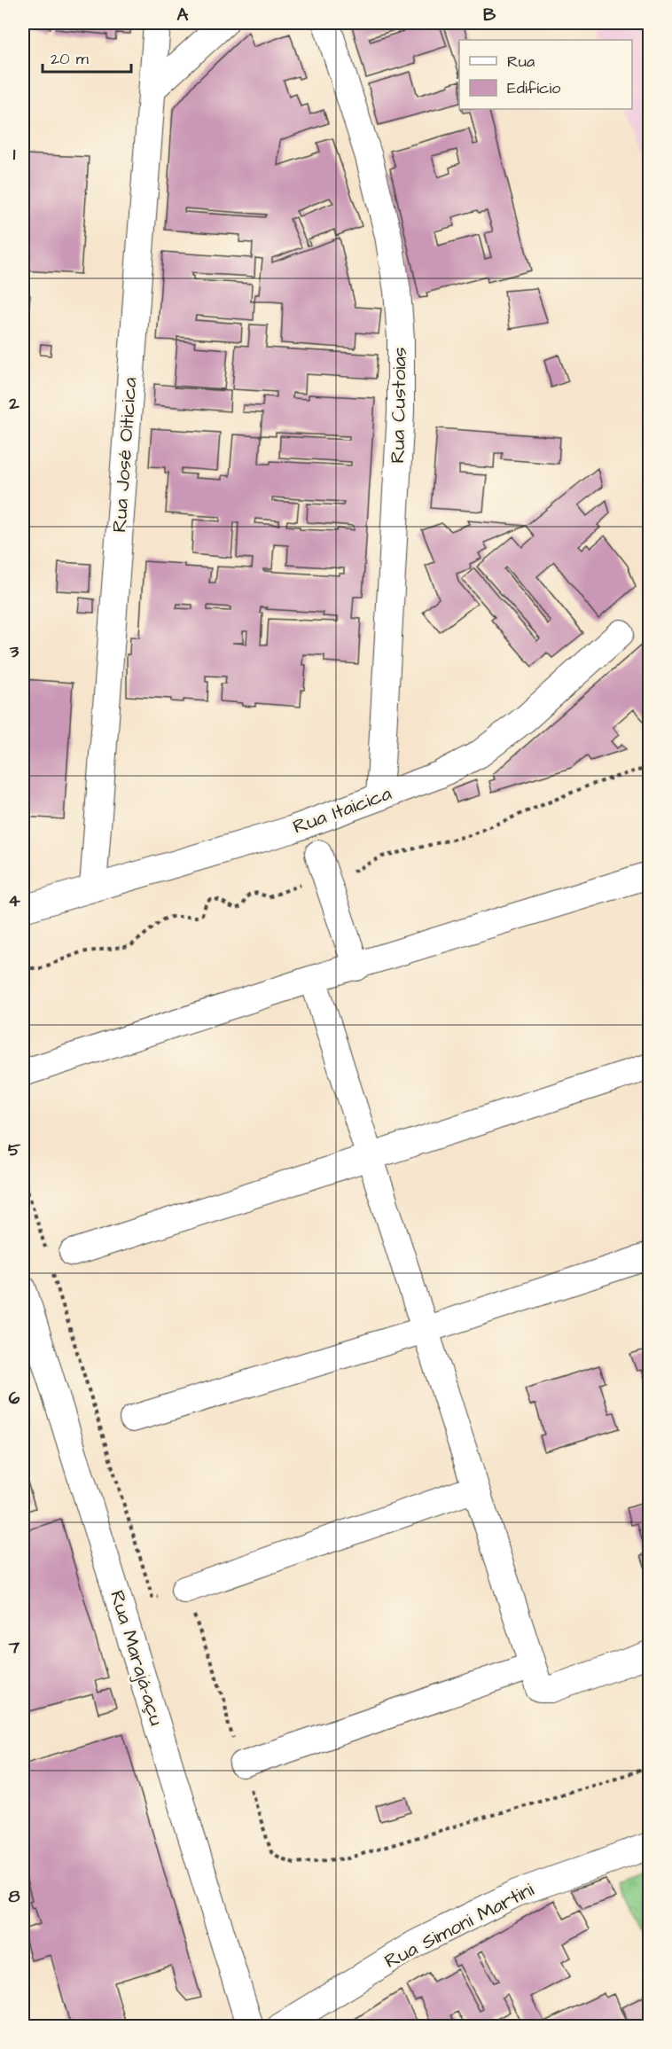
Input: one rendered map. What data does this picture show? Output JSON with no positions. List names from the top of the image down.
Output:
{
  "streets": {
    "street": [
      "Rua Custoias",
      "Rua José Oiticica",
      "Rua Itaicica",
      "Rua Marajá-açu",
      "Rua Simoni Martini"
    ]
  },
  "crossings": [
    ["Rua Custoias", "Rua Itaicica"],
    ["Rua José Oiticica", "Rua Itaicica"]
  ],
  "legend": ["Rua", "Edifício"],
  "scale_bar": "20 m",
  "grid": {
    "columns": ["A", "B"],
    "rows": [
      "1",
      "2",
      "3",
      "4",
      "5",
      "6",
      "7",
      "8"
    ]
  }
}
